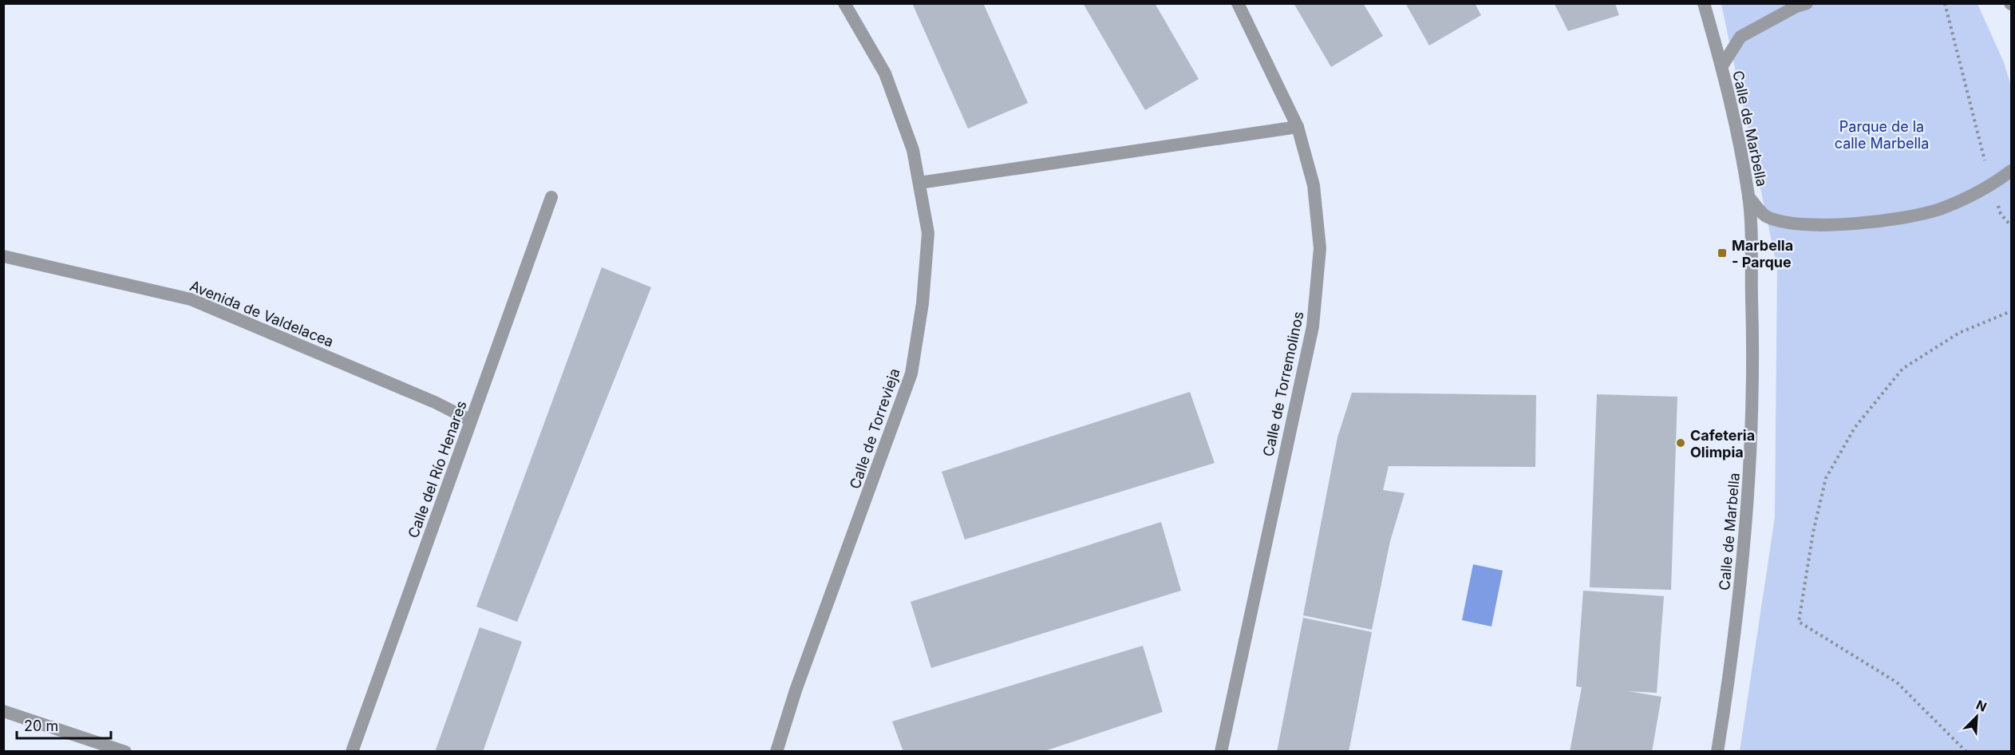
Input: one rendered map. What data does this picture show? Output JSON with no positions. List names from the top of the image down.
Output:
{
  "streets": {
    "street": [
      "Calle de Marbella",
      "Avenida de Valdelacea",
      "Calle de Torremolinos",
      "Calle de Torrevieja",
      "Calle del Río Henares"
    ]
  },
  "crossings": [
    ["Avenida de Valdelacea", "Calle del Río Henares"]
  ],
  "parks": ["Parque de la calle Marbella"],
  "places": {
    "transit": ["Marbella - Parque"],
    "other": ["Cafeteria Olimpia"]
  },
  "scale_bar": "20 m",
  "north": "top right"
}
